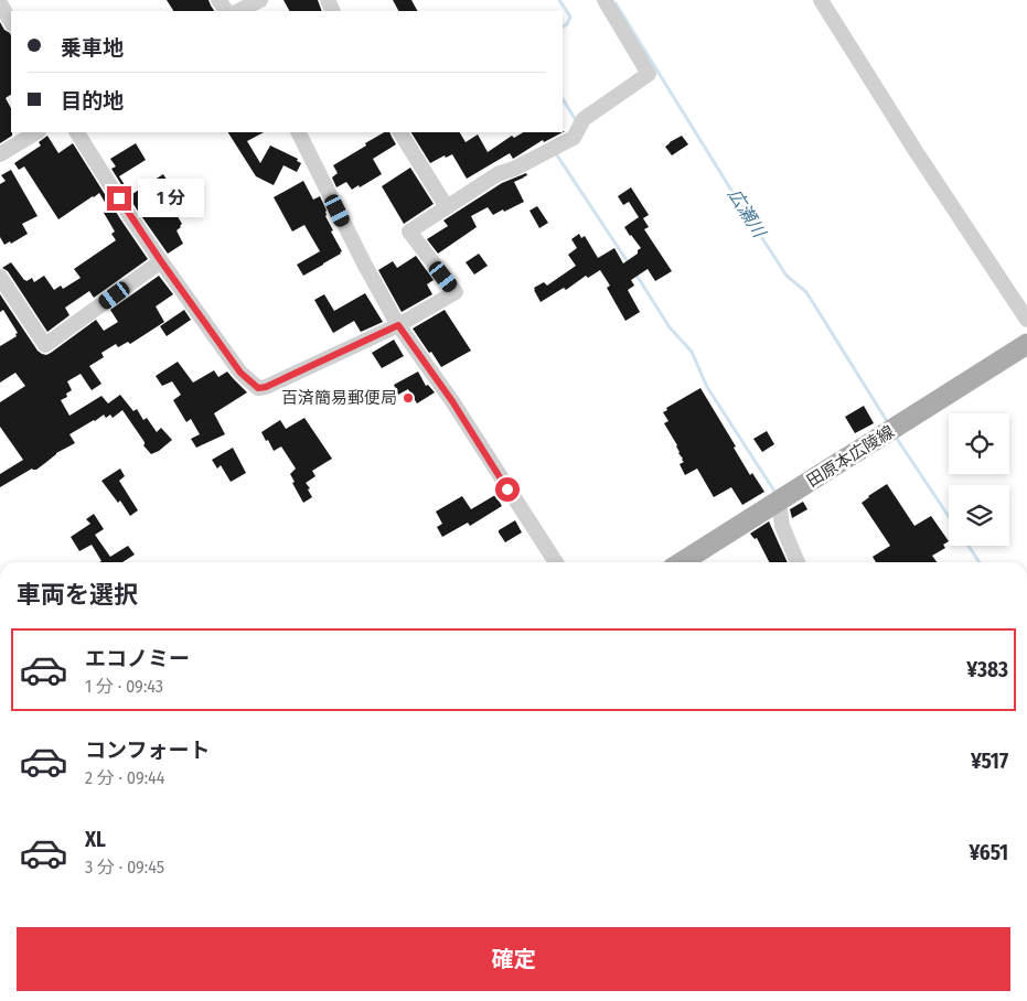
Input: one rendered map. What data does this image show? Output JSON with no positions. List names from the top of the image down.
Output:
{
  "streets": {
    "main road": ["田原本広陵線"]
  },
  "water": ["広瀬川"],
  "places": ["百済簡易郵便局"],
  "page": {
    "banner": ["乗車地", "目的地"],
    "bubble": "1 分",
    "heading": "車両を選択",
    "list": [
      {
        "name": "エコノミー",
        "note": "1 分 · 09:43",
        "value": "¥383"
      },
      {
        "name": "コンフォート",
        "note": "2 分 · 09:44",
        "value": "¥517"
      },
      {
        "name": "XL",
        "note": "3 分 · 09:45",
        "value": "¥651"
      }
    ],
    "buttons": "確定"
  }
}
